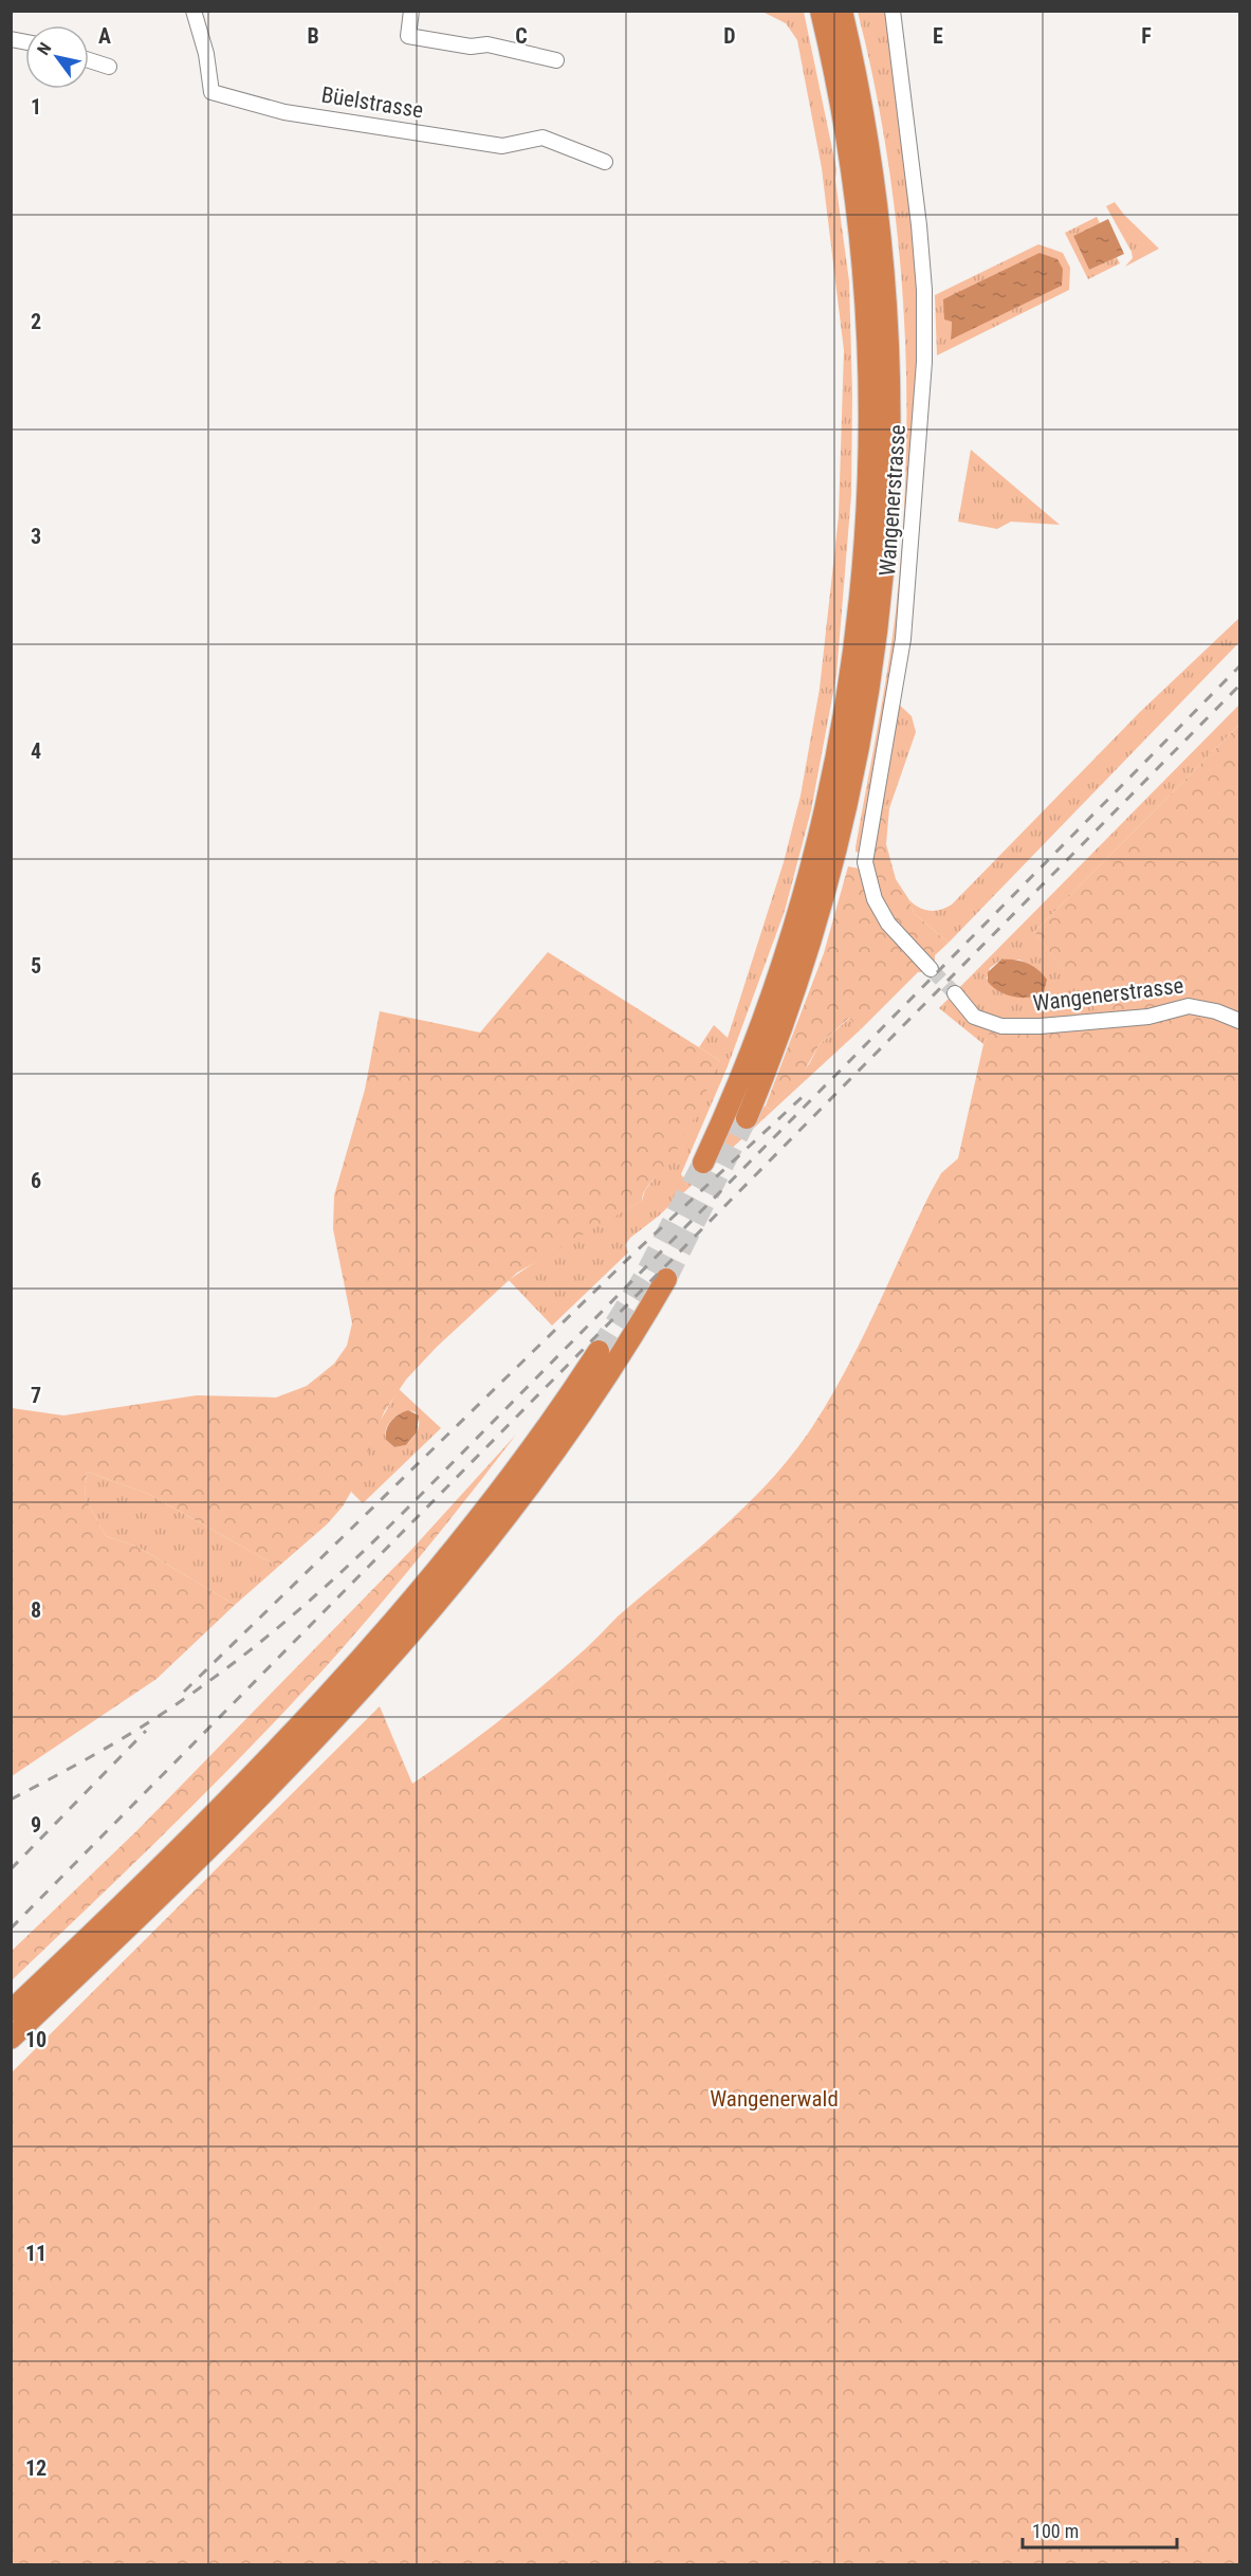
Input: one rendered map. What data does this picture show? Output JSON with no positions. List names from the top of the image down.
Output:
{
  "streets": {
    "street": ["Büelstrasse", "Wangenerstrasse"]
  },
  "parks": ["Wangenerwald"],
  "scale_bar": "100 m",
  "north": "top left",
  "grid": {
    "columns": [
      "A",
      "B",
      "C",
      "D",
      "E",
      "F"
    ],
    "rows": [
      "1",
      "2",
      "3",
      "4",
      "5",
      "6",
      "7",
      "8",
      "9",
      "10",
      "11",
      "12"
    ]
  }
}
